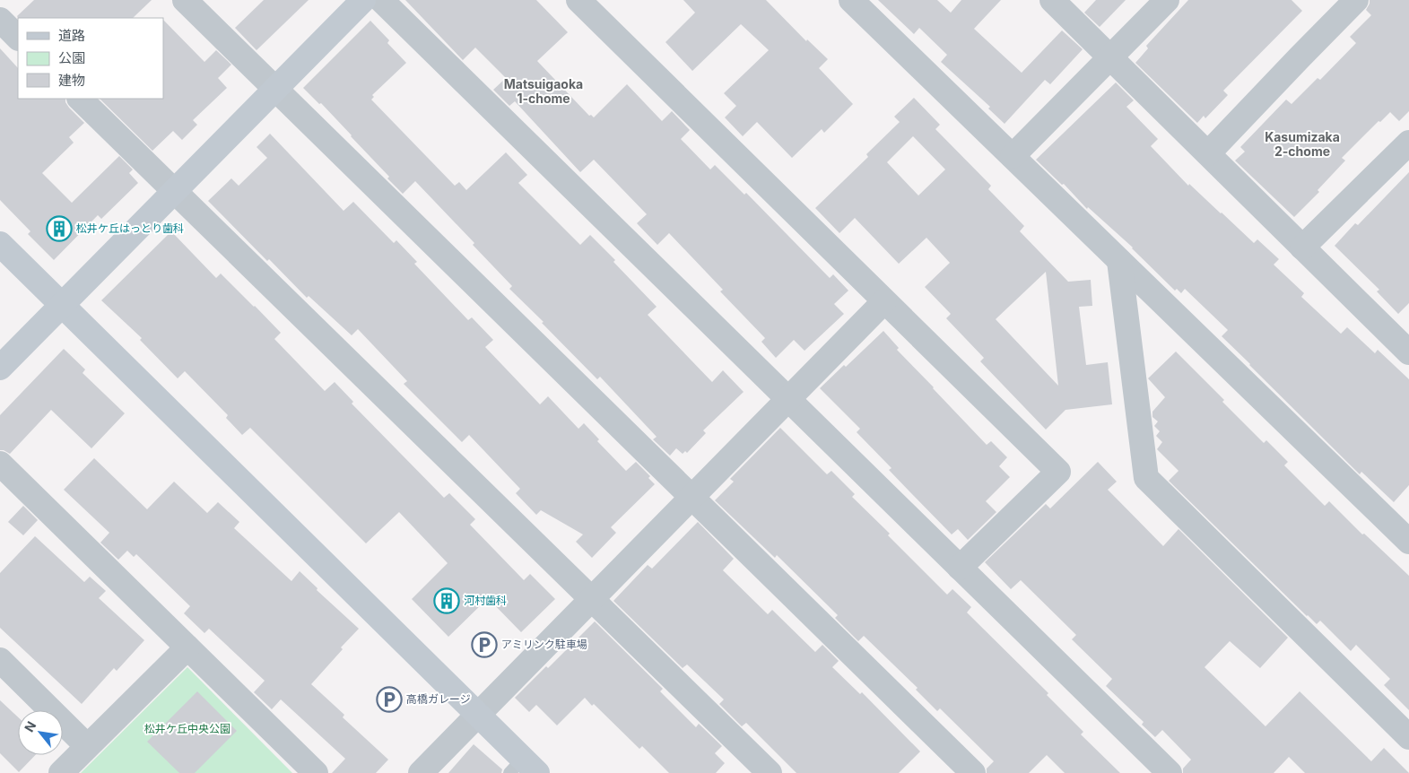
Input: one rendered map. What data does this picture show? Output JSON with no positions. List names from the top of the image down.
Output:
{
  "districts": ["Matsuigaoka 1-chome", "Kasumizaka 2-chome"],
  "parks": ["松井ケ丘中央公園"],
  "places": {
    "building": ["松井ケ丘はっとり歯科", "河村歯科"],
    "parking": ["アミリンク駐車場", "高橋ガレージ"]
  },
  "legend": ["道路", "公園", "建物"],
  "north": "top left"
}
